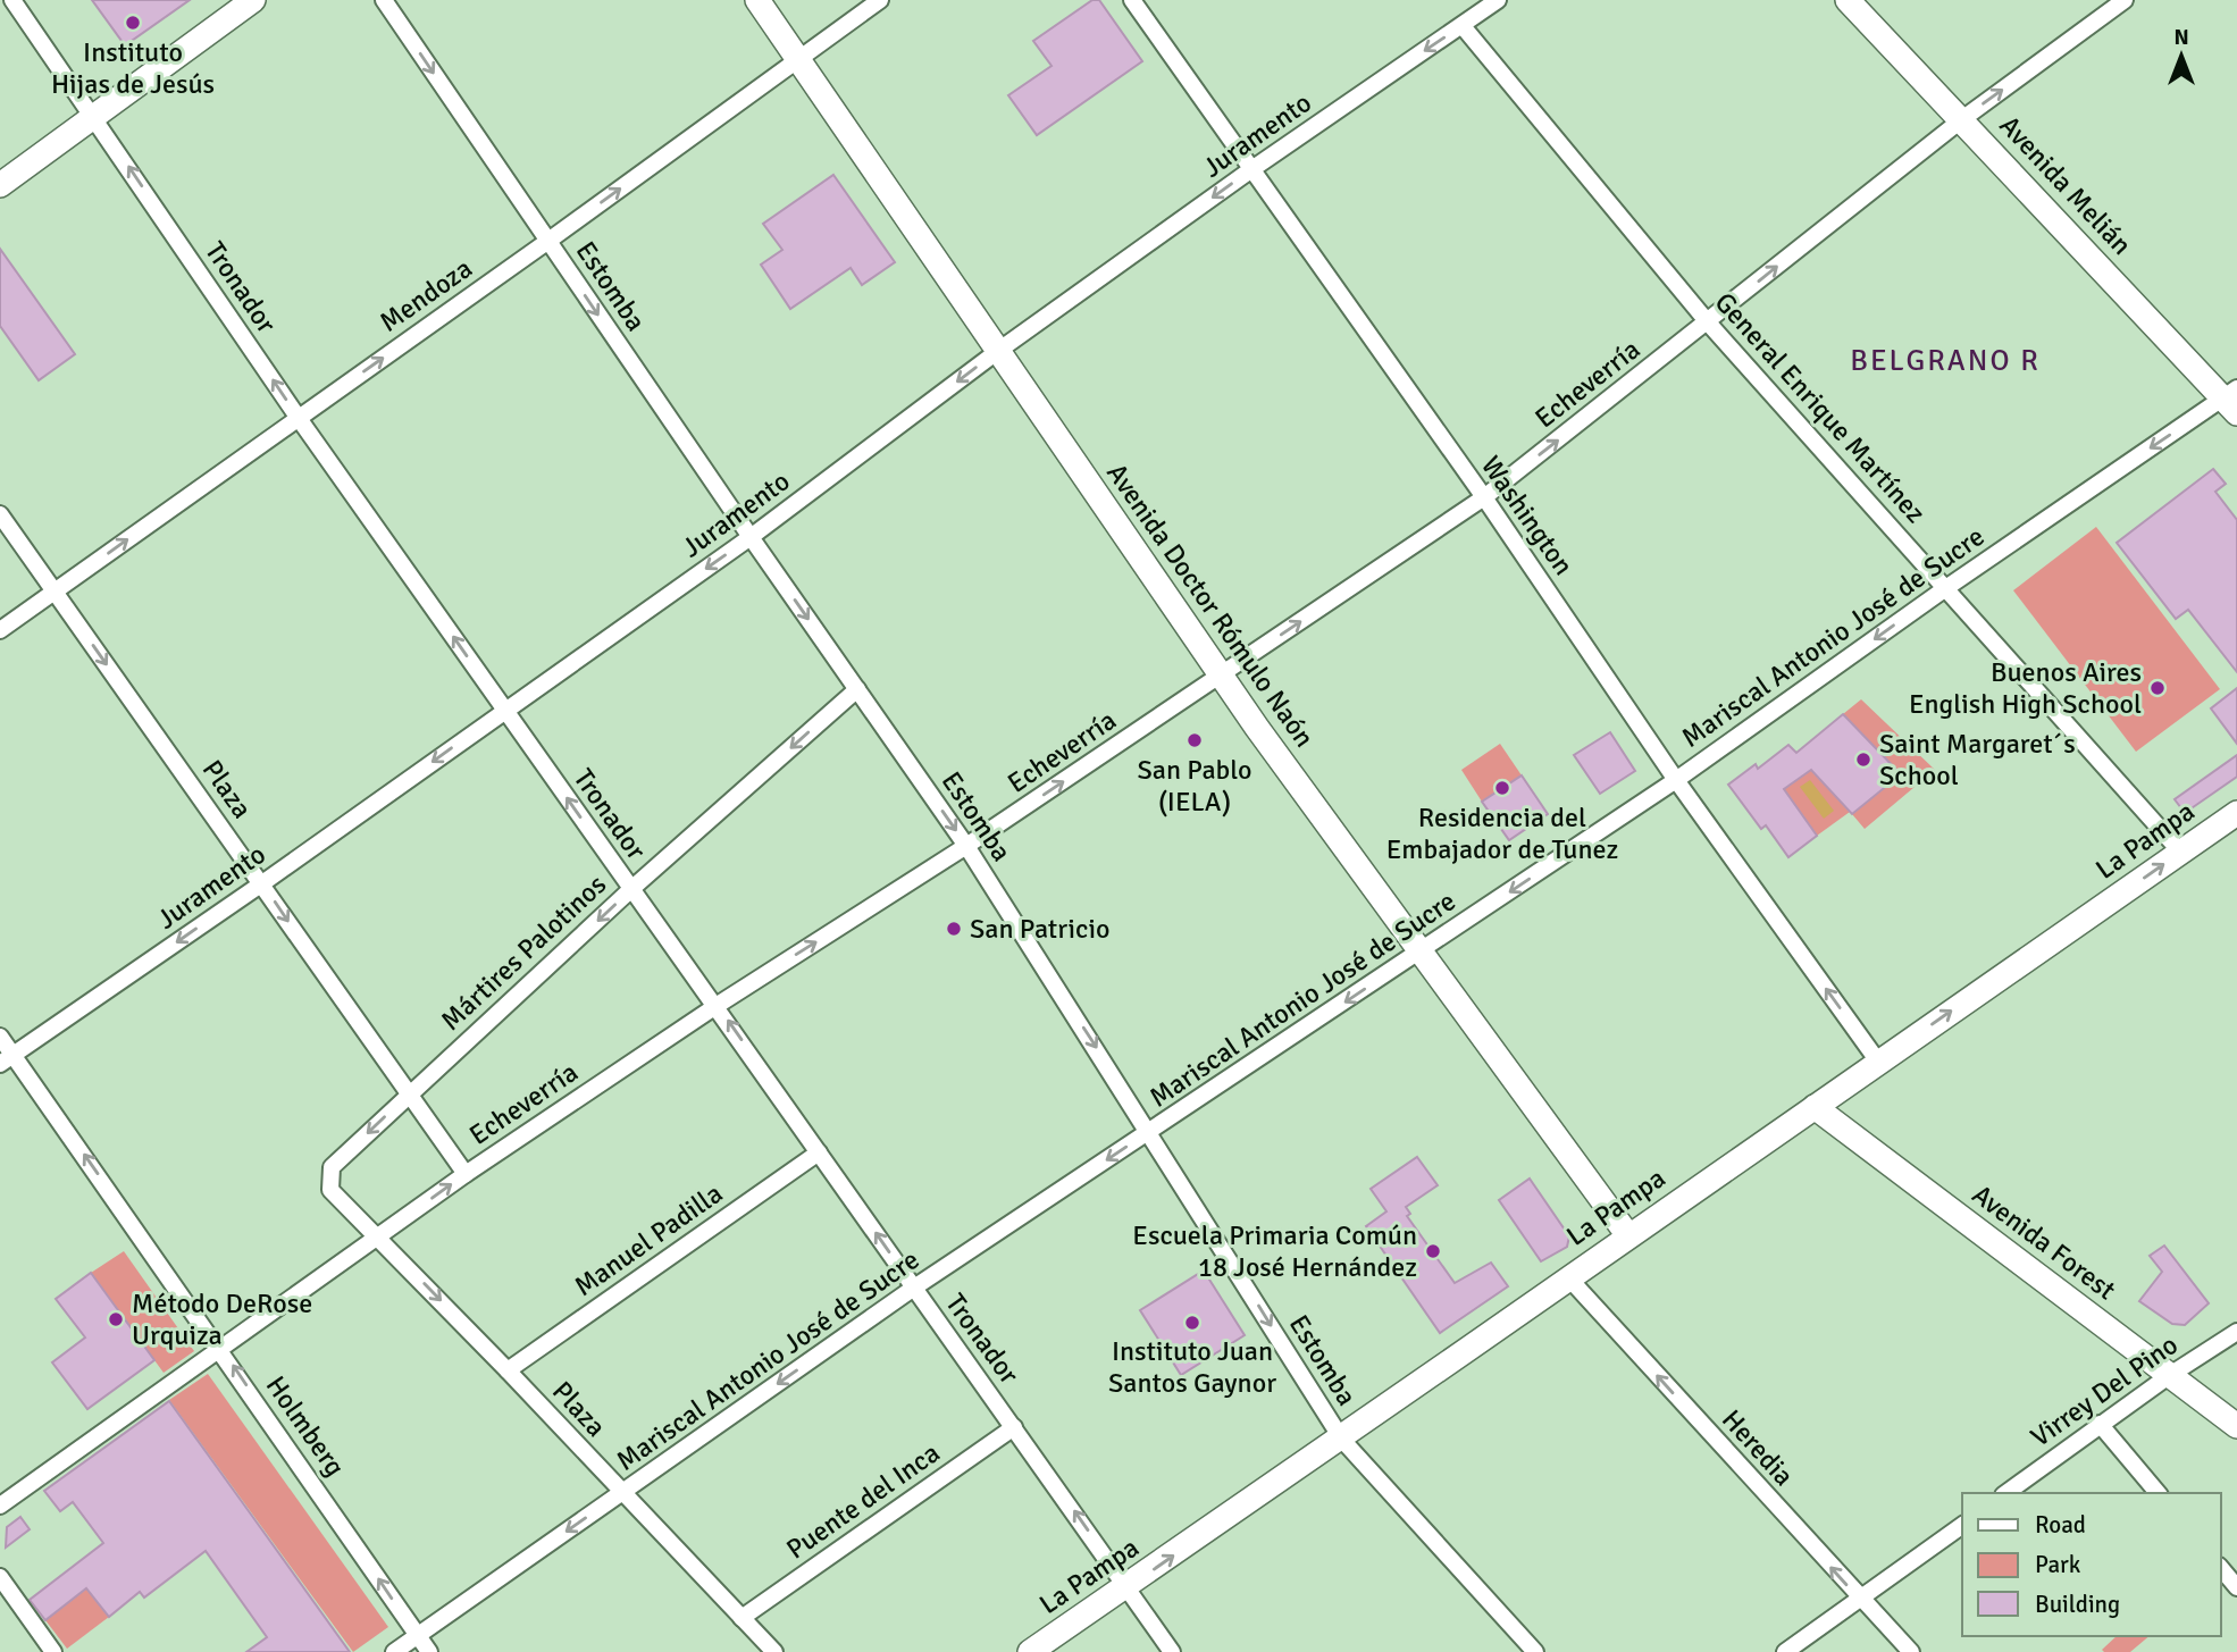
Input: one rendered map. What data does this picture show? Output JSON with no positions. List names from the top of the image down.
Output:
{
  "streets": {
    "street": [
      "Juramento",
      "Avenida Melián",
      "Estomba",
      "Tronador",
      "Mendoza",
      "Echeverría",
      "General Enrique Martínez",
      "Washington",
      "Avenida Doctor Rómulo Naón",
      "Mariscal Antonio José de Sucre",
      "Plaza",
      "La Pampa",
      "Mártires Palotinos",
      "Manuel Padilla",
      "Avenida Forest",
      "Virrey Del Pino",
      "Holmberg",
      "Heredia",
      "Puente del Inca"
    ]
  },
  "crossings": [
    ["Juramento", "Estomba"],
    ["Juramento", "Tronador"],
    ["Juramento", "General Enrique Martínez"],
    ["Juramento", "Washington"],
    ["Juramento", "Avenida Doctor Rómulo Naón"],
    ["Juramento", "Plaza"],
    ["Juramento", "Holmberg"],
    ["Avenida Melián", "Echeverría"],
    ["Avenida Melián", "Mariscal Antonio José de Sucre"],
    ["Estomba", "Mendoza"],
    ["Estomba", "Echeverría"],
    ["Estomba", "Mariscal Antonio José de Sucre"],
    ["Estomba", "La Pampa"],
    ["Estomba", "Mártires Palotinos"],
    ["Tronador", "Mendoza"],
    ["Tronador", "Echeverría"],
    ["Tronador", "Mariscal Antonio José de Sucre"],
    ["Tronador", "La Pampa"],
    ["Tronador", "Mártires Palotinos"],
    ["Tronador", "Manuel Padilla"],
    ["Tronador", "Puente del Inca"],
    ["Mendoza", "Avenida Doctor Rómulo Naón"],
    ["Mendoza", "Plaza"],
    ["Echeverría", "General Enrique Martínez"],
    ["Echeverría", "Washington"],
    ["Echeverría", "Avenida Doctor Rómulo Naón"],
    ["Echeverría", "Plaza"],
    ["Echeverría", "Mártires Palotinos"],
    ["Echeverría", "Holmberg"],
    ["General Enrique Martínez", "Mariscal Antonio José de Sucre"],
    ["General Enrique Martínez", "La Pampa"],
    ["Washington", "Mariscal Antonio José de Sucre"],
    ["Washington", "La Pampa"],
    ["Avenida Doctor Rómulo Naón", "Mariscal Antonio José de Sucre"],
    ["Avenida Doctor Rómulo Naón", "La Pampa"],
    ["Mariscal Antonio José de Sucre", "Plaza"],
    ["Mariscal Antonio José de Sucre", "Holmberg"],
    ["Plaza", "Mártires Palotinos"],
    ["Plaza", "Manuel Padilla"],
    ["Plaza", "Puente del Inca"],
    ["La Pampa", "Avenida Forest"],
    ["La Pampa", "Heredia"],
    ["Avenida Forest", "Virrey Del Pino"]
  ],
  "one_way": [
    "Juramento",
    "Estomba",
    "Tronador",
    "Mendoza",
    "Echeverría",
    "Mariscal Antonio José de Sucre",
    "Plaza",
    "La Pampa",
    "Mártires Palotinos",
    "Holmberg",
    "Heredia"
  ],
  "districts": ["BELGRANO R"],
  "places": [
    "Instituto Hijas de Jesús",
    "Buenos Aires English High School",
    "San Pablo (IELA)",
    "Saint Margaret´s School",
    "Residencia del Embajador de Tunez",
    "San Patricio",
    "Escuela Primaria Común 18 José Hernández",
    "Método DeRose Urquiza",
    "Instituto Juan Santos Gaynor"
  ],
  "legend": ["Road", "Park", "Building"],
  "north": "top"
}
